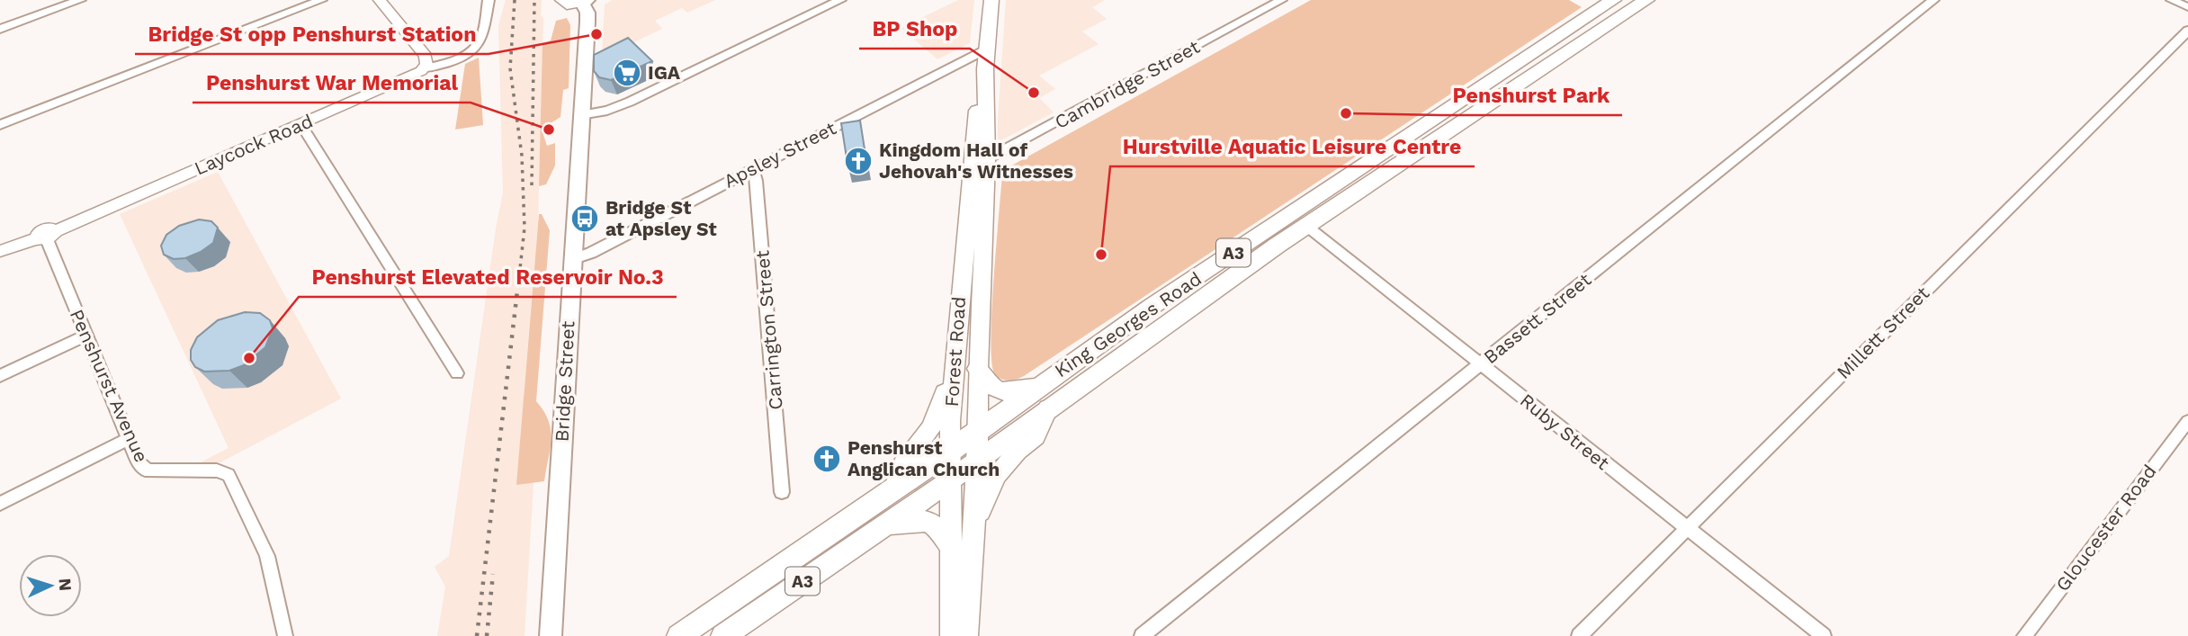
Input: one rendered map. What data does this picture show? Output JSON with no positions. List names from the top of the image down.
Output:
{
  "streets": {
    "highway": ["A3", "King Georges Road"],
    "main road": ["Forest Road", "Bridge Street"],
    "street": [
      "Cambridge Street",
      "Laycock Road",
      "Apsley Street",
      "Bassett Street",
      "Carrington Street",
      "Millett Street",
      "Penshurst Avenue",
      "Ruby Street",
      "Gloucester Road"
    ]
  },
  "crossings": [
    ["Cambridge Street", "Forest Road"],
    ["Laycock Road", "Penshurst Avenue"],
    ["Apsley Street", "Carrington Street"],
    ["Apsley Street", "Forest Road"],
    ["Apsley Street", "Bridge Street"],
    ["Bassett Street", "Ruby Street"],
    ["King Georges Road", "Forest Road"],
    ["King Georges Road", "Ruby Street"],
    ["Millett Street", "Ruby Street"]
  ],
  "places": {
    "other": [
      "Bridge St opp Penshurst Station",
      "BP Shop",
      "Penshurst Park",
      "Penshurst War Memorial",
      "Hurstville Aquatic Leisure Centre",
      "Penshurst Elevated Reservoir No.3"
    ],
    "supermarket": ["IGA"],
    "church": ["Kingdom Hall of Jehovah's Witnesses", "Penshurst Anglican Church"],
    "bus stop": ["Bridge St at Apsley St"]
  },
  "north": "right"
}
